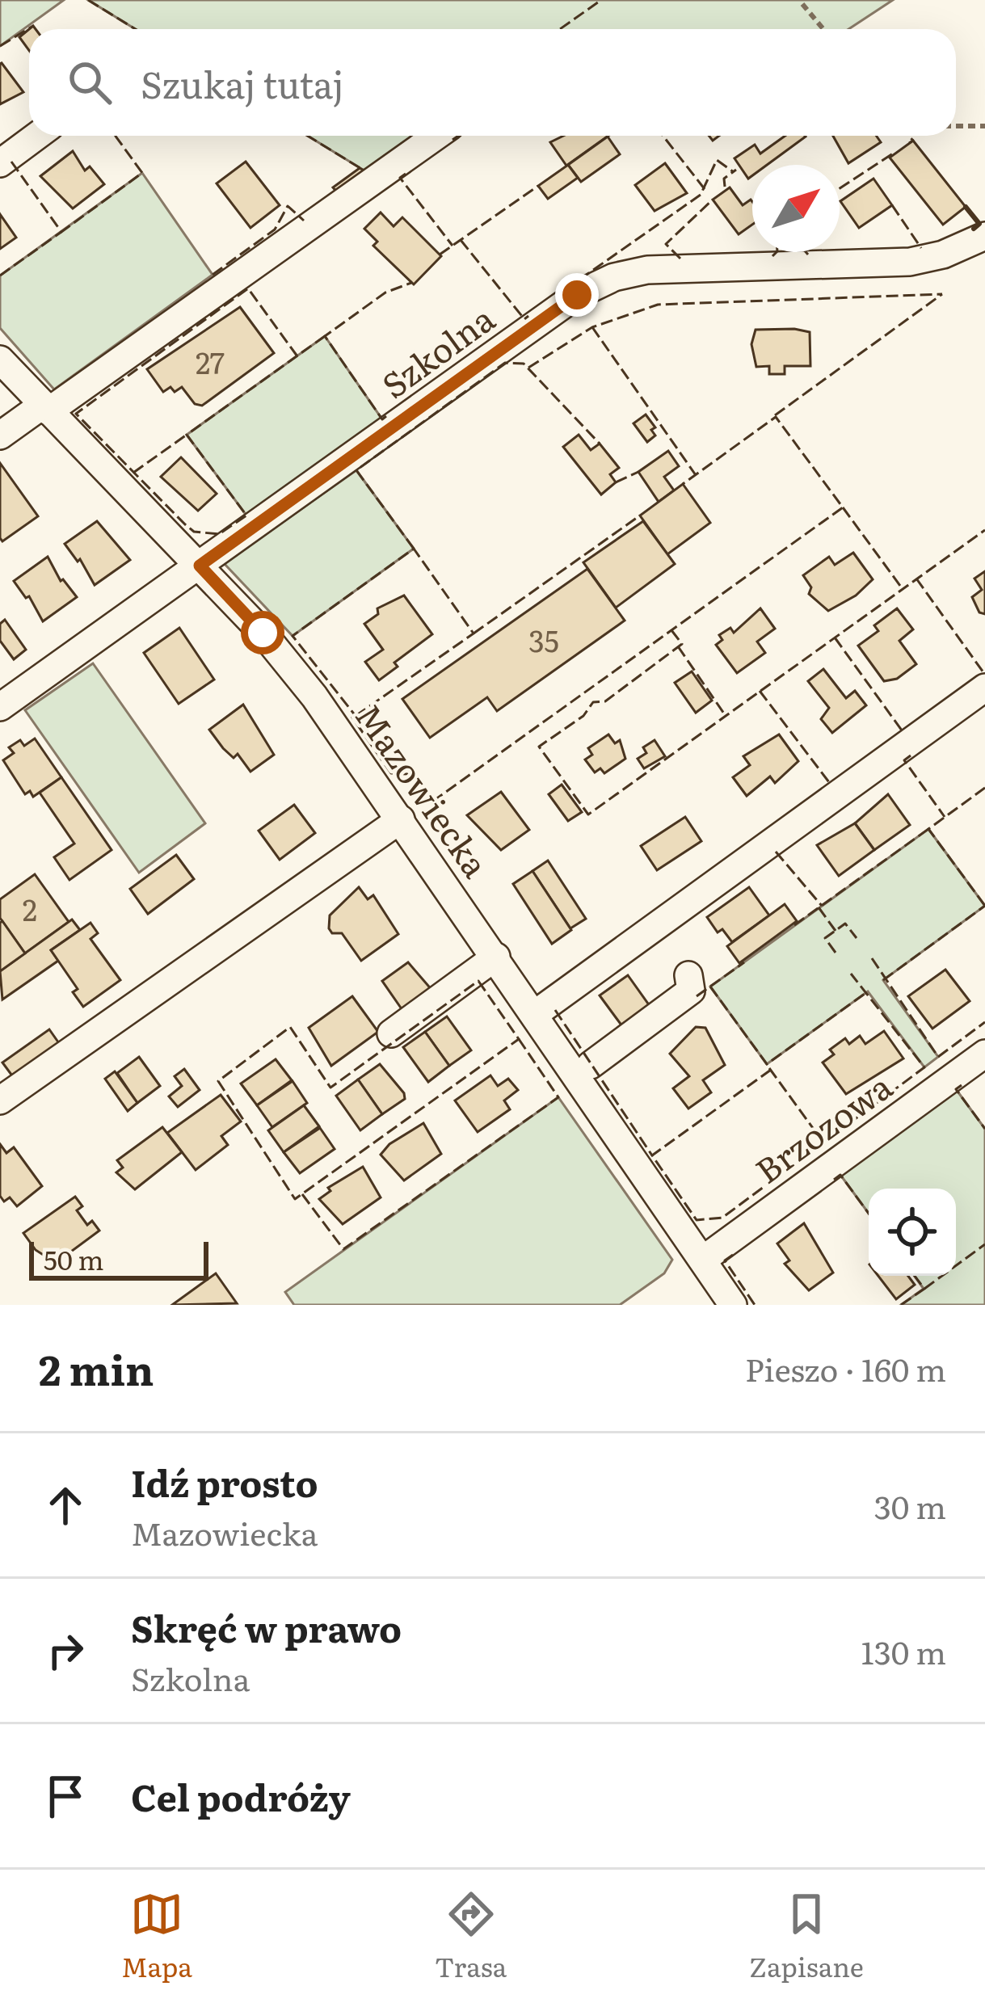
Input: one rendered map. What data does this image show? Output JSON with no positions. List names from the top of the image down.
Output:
{
  "streets": {
    "street": ["Szkolna", "Mazowiecka", "Brzozowa"]
  },
  "crossings": [
    ["Szkolna", "Mazowiecka"],
    ["Mazowiecka", "Brzozowa"]
  ],
  "house_numbers": ["27", "35", "2"],
  "scale_bar": "50 m",
  "north": "top right",
  "page": {
    "search": "Szukaj tutaj",
    "scale": "50 m",
    "heading": ["2 min", "Pieszo · 160 m"],
    "list": [
      ["Idź prosto", "Mazowiecka", "30 m"],
      ["Skręć w prawo", "Szkolna", "130 m"],
      "Cel podróży"
    ],
    "nav": ["Mapa", "Trasa", "Zapisane"]
  }
}
